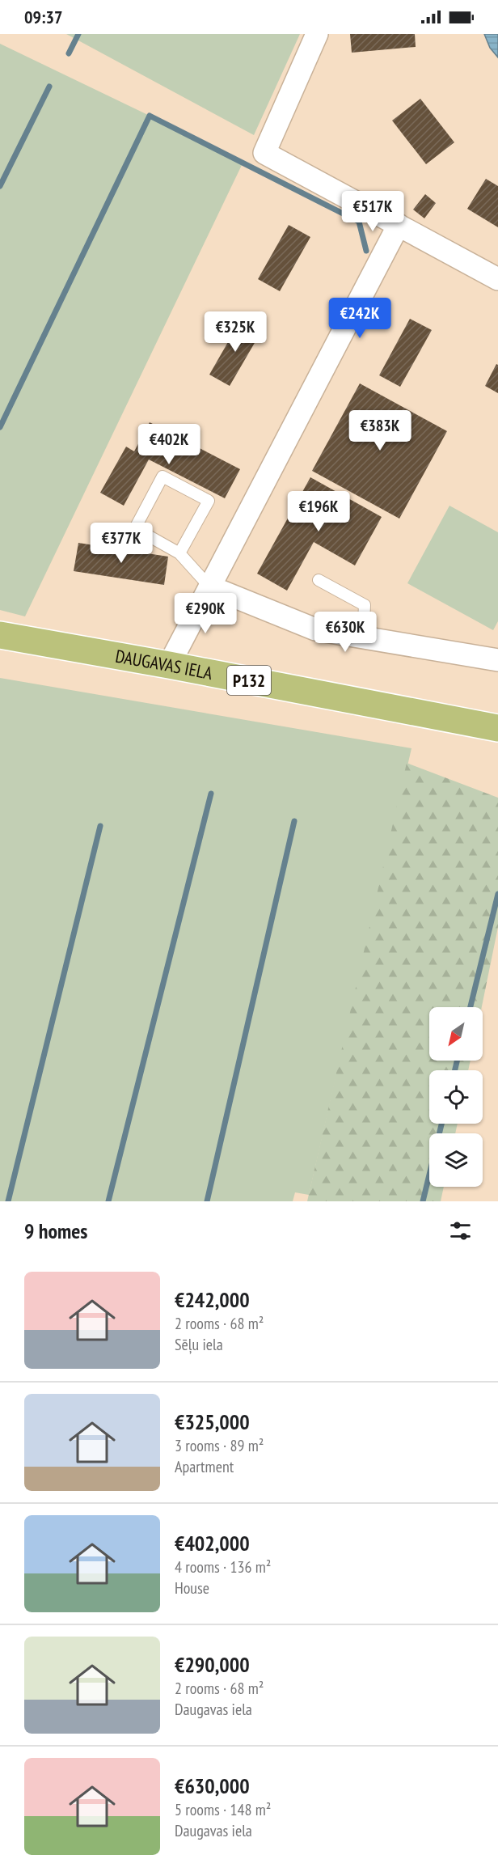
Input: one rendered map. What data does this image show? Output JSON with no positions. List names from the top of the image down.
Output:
{
  "streets": {
    "main road": ["DAUGAVAS IELA", "P132"]
  },
  "north": "bottom left",
  "page": {
    "status": "09:37",
    "price": [
      "€517K",
      "€242K",
      "€325K",
      "€383K",
      "€402K",
      "€196K",
      "€377K",
      "€290K",
      "€630K"
    ],
    "heading": "9 homes",
    "list": [
      {
        "name": "€242,000",
        "note": "2 rooms · 68 m² · Sēļu iela"
      },
      {
        "name": "€325,000",
        "note": "3 rooms · 89 m² · Apartment"
      },
      {
        "name": "€402,000",
        "note": "4 rooms · 136 m² · House"
      },
      {
        "name": "€290,000",
        "note": "2 rooms · 68 m² · Daugavas iela"
      },
      {
        "name": "€630,000",
        "note": "5 rooms · 148 m² · Daugavas iela"
      }
    ]
  }
}
